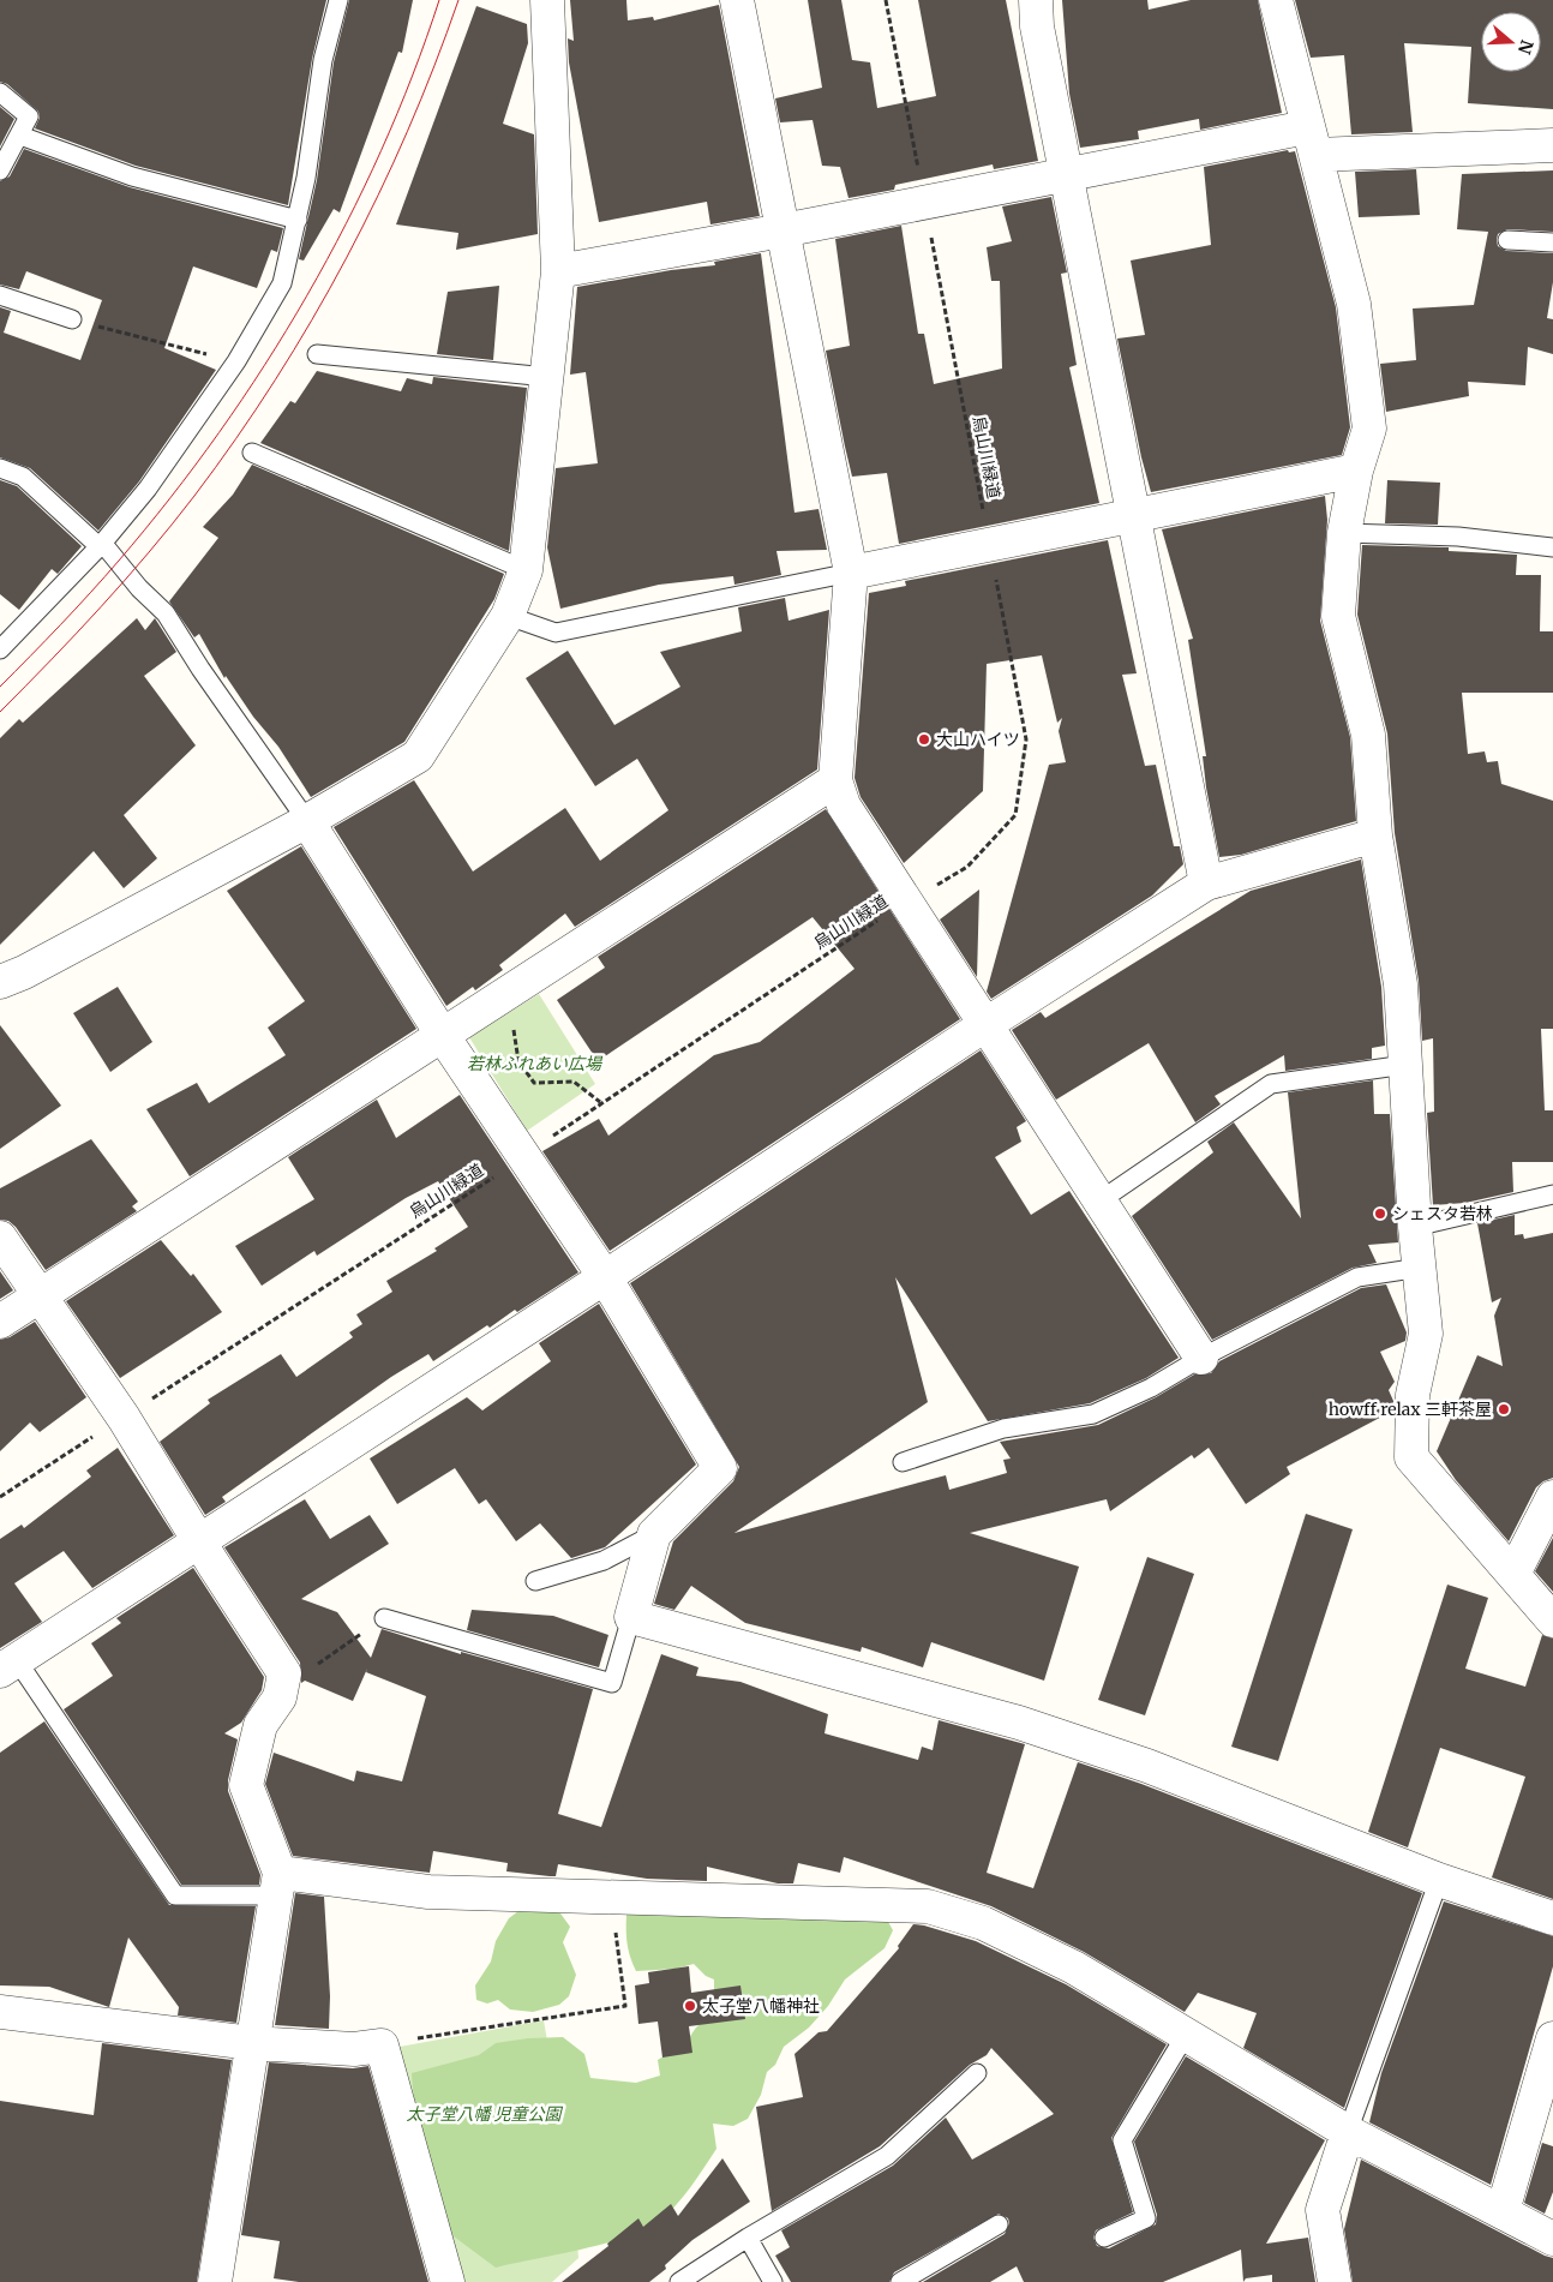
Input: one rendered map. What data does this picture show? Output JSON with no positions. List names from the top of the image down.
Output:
{
  "streets": {
    "path": ["烏山川緑道"]
  },
  "parks": ["若林ふれあい広場", "太子堂八幡 児童公園"],
  "places": [
    "大山ハイツ",
    "シェスタ若林",
    "howff relax 三軒茶屋",
    "太子堂八幡神社"
  ],
  "north": "right"
}
